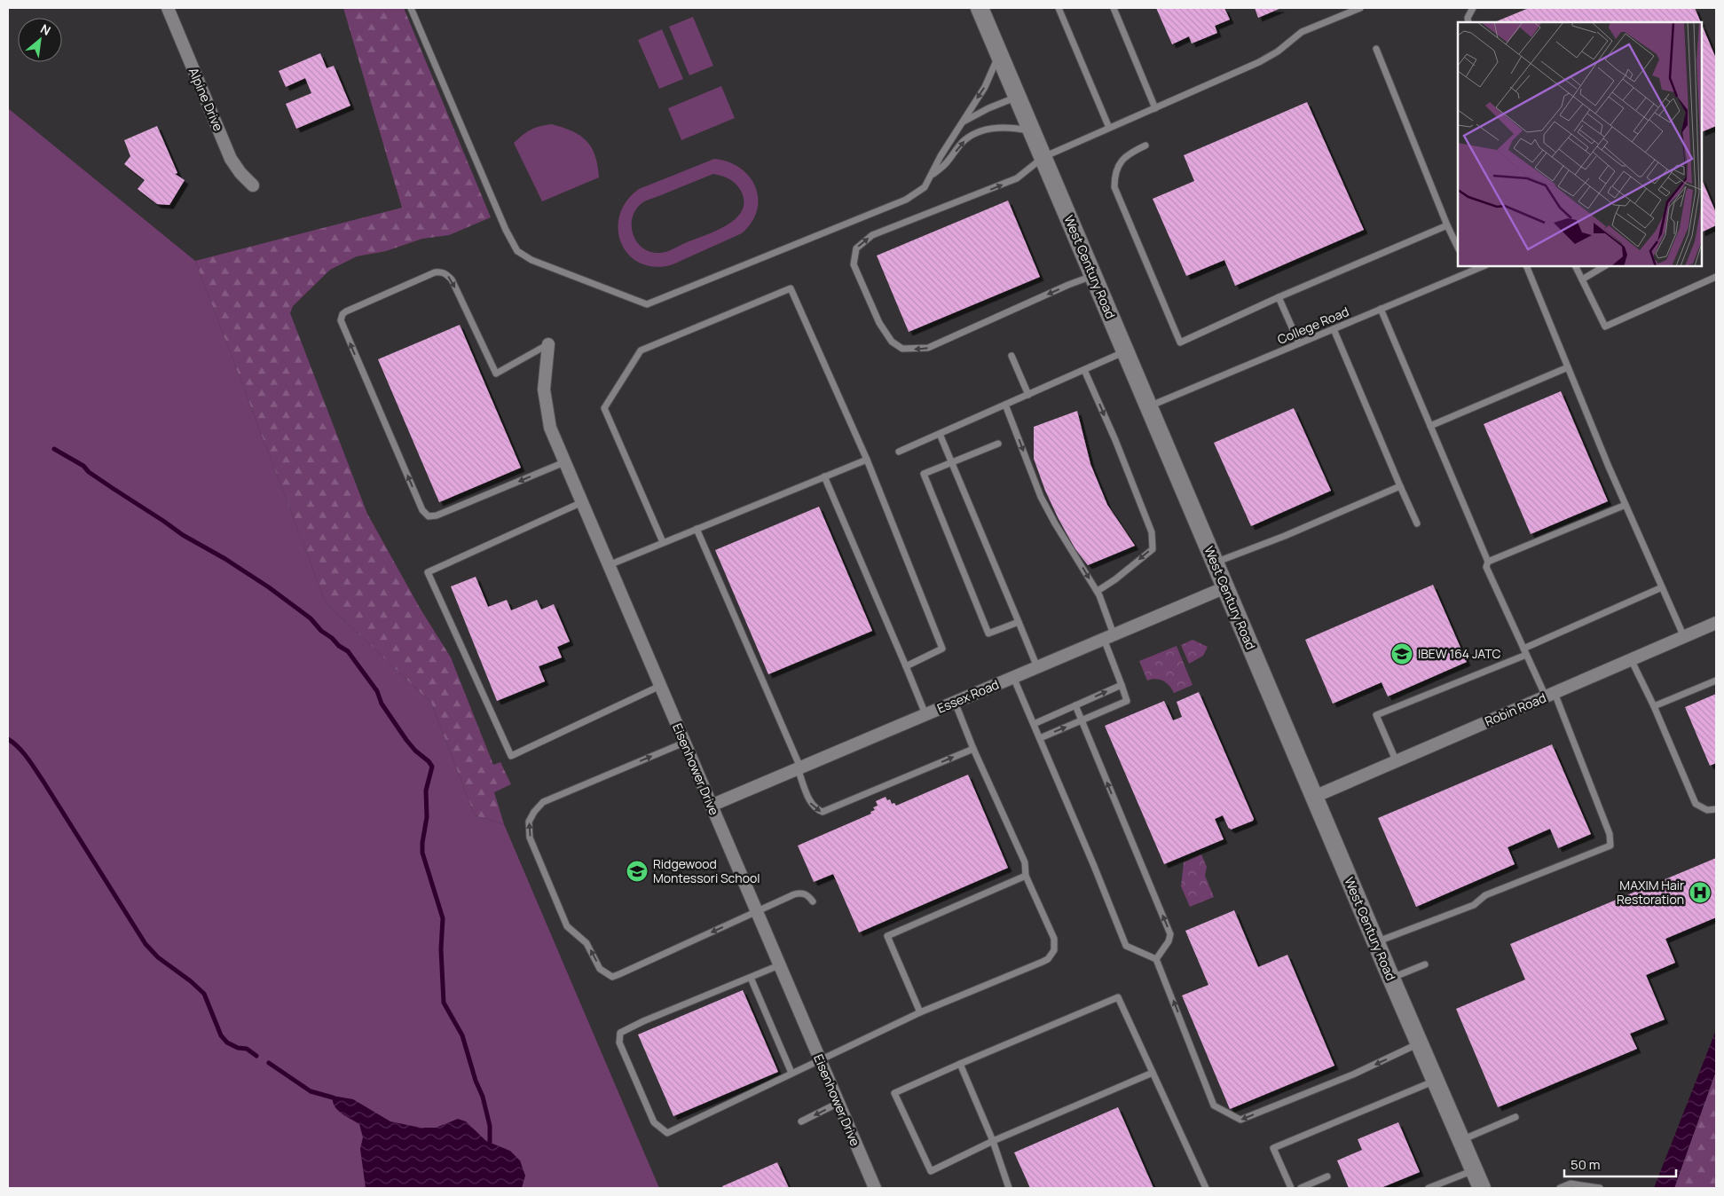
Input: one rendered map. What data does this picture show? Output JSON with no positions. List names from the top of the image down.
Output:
{
  "streets": {
    "main road": ["West Century Road"],
    "street": [
      "Alpine Drive",
      "Essex Road",
      "Robin Road",
      "Eisenhower Drive"
    ],
    "lane": ["College Road"]
  },
  "crossings": [
    ["West Century Road", "College Road"],
    ["West Century Road", "Essex Road"],
    ["West Century Road", "Robin Road"],
    ["Essex Road", "Eisenhower Drive"]
  ],
  "places": {
    "school or university": ["IBEW 164 JATC", "Ridgewood Montessori School"],
    "hospital": ["MAXIM Hair Restoration"]
  },
  "scale_bar": "50 m",
  "north": "top right"
}
